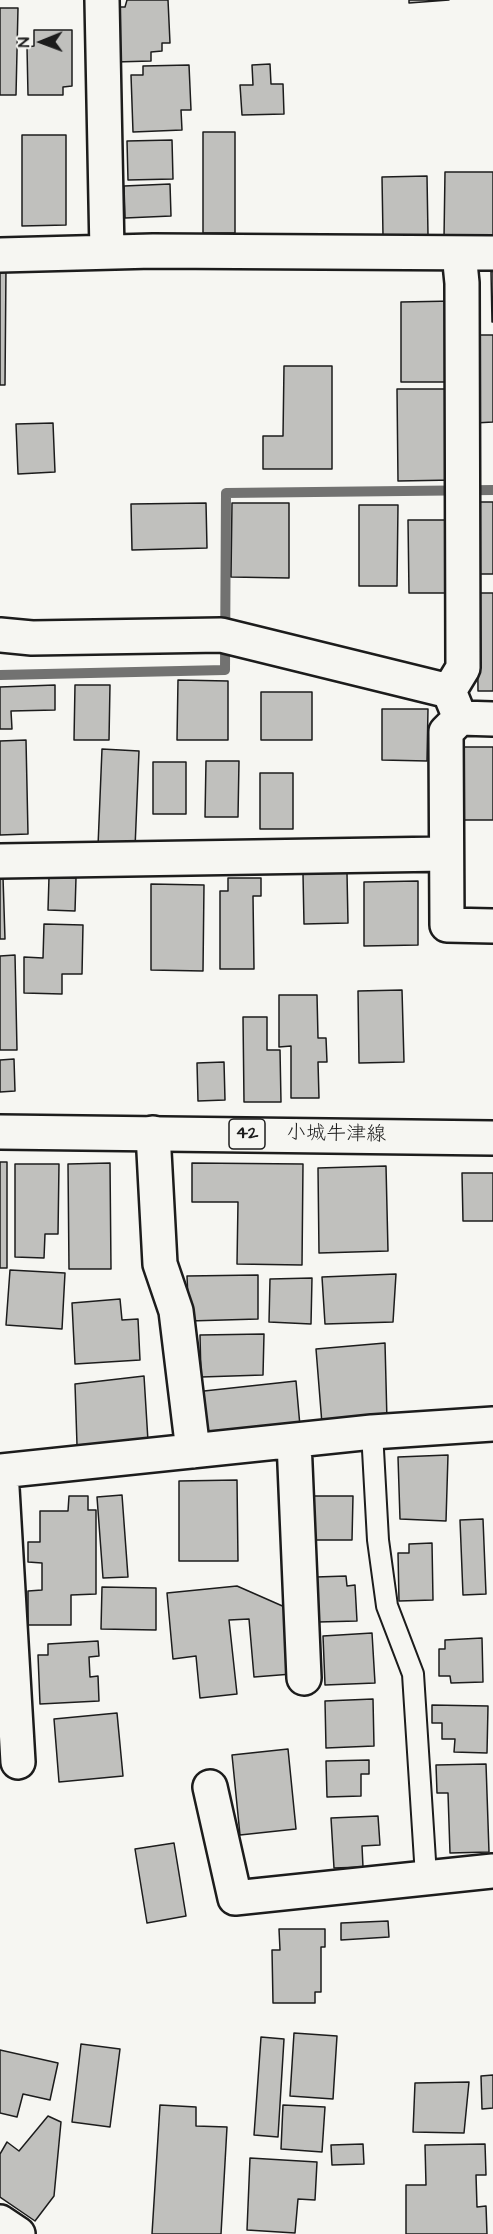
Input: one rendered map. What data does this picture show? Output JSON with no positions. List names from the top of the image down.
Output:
{
  "streets": {
    "street": ["42", "小城牛津線"]
  },
  "north": "left"
}
